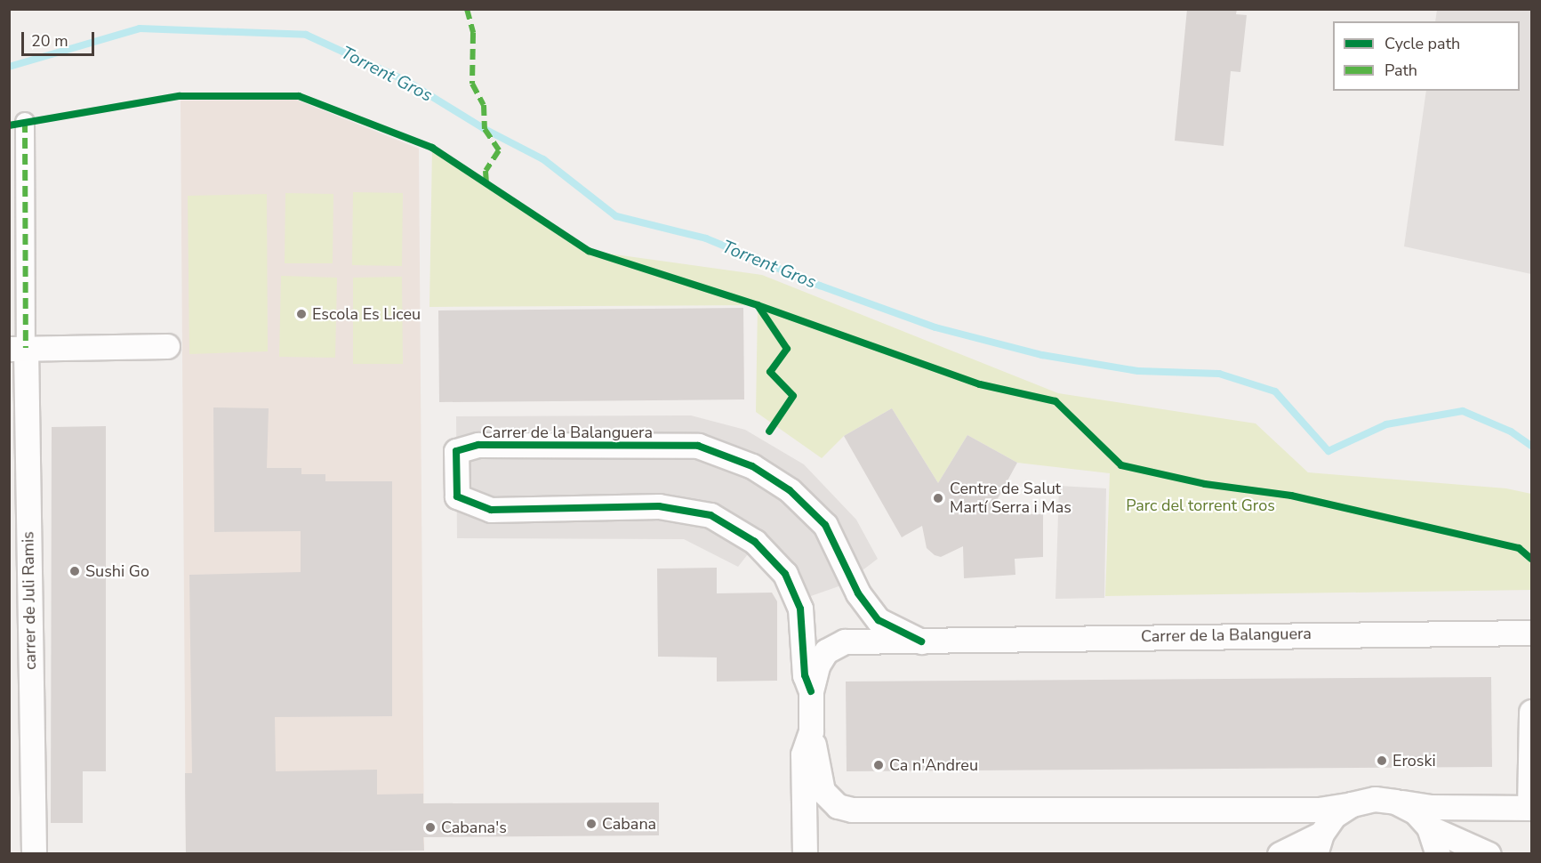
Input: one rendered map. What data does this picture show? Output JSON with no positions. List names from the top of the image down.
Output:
{
  "streets": {
    "street": ["Carrer de la Balanguera", "carrer de Juli Ramis"]
  },
  "water": ["Torrent Gros"],
  "parks": ["Parc del torrent Gros"],
  "places": [
    "Escola Es Liceu",
    "Centre de Salut Martí Serra i Mas",
    "Sushi Go",
    "Eroski",
    "Ca n'Andreu",
    "Cabana",
    "Cabana's"
  ],
  "legend": ["Cycle path", "Path"],
  "scale_bar": "20 m"
}
